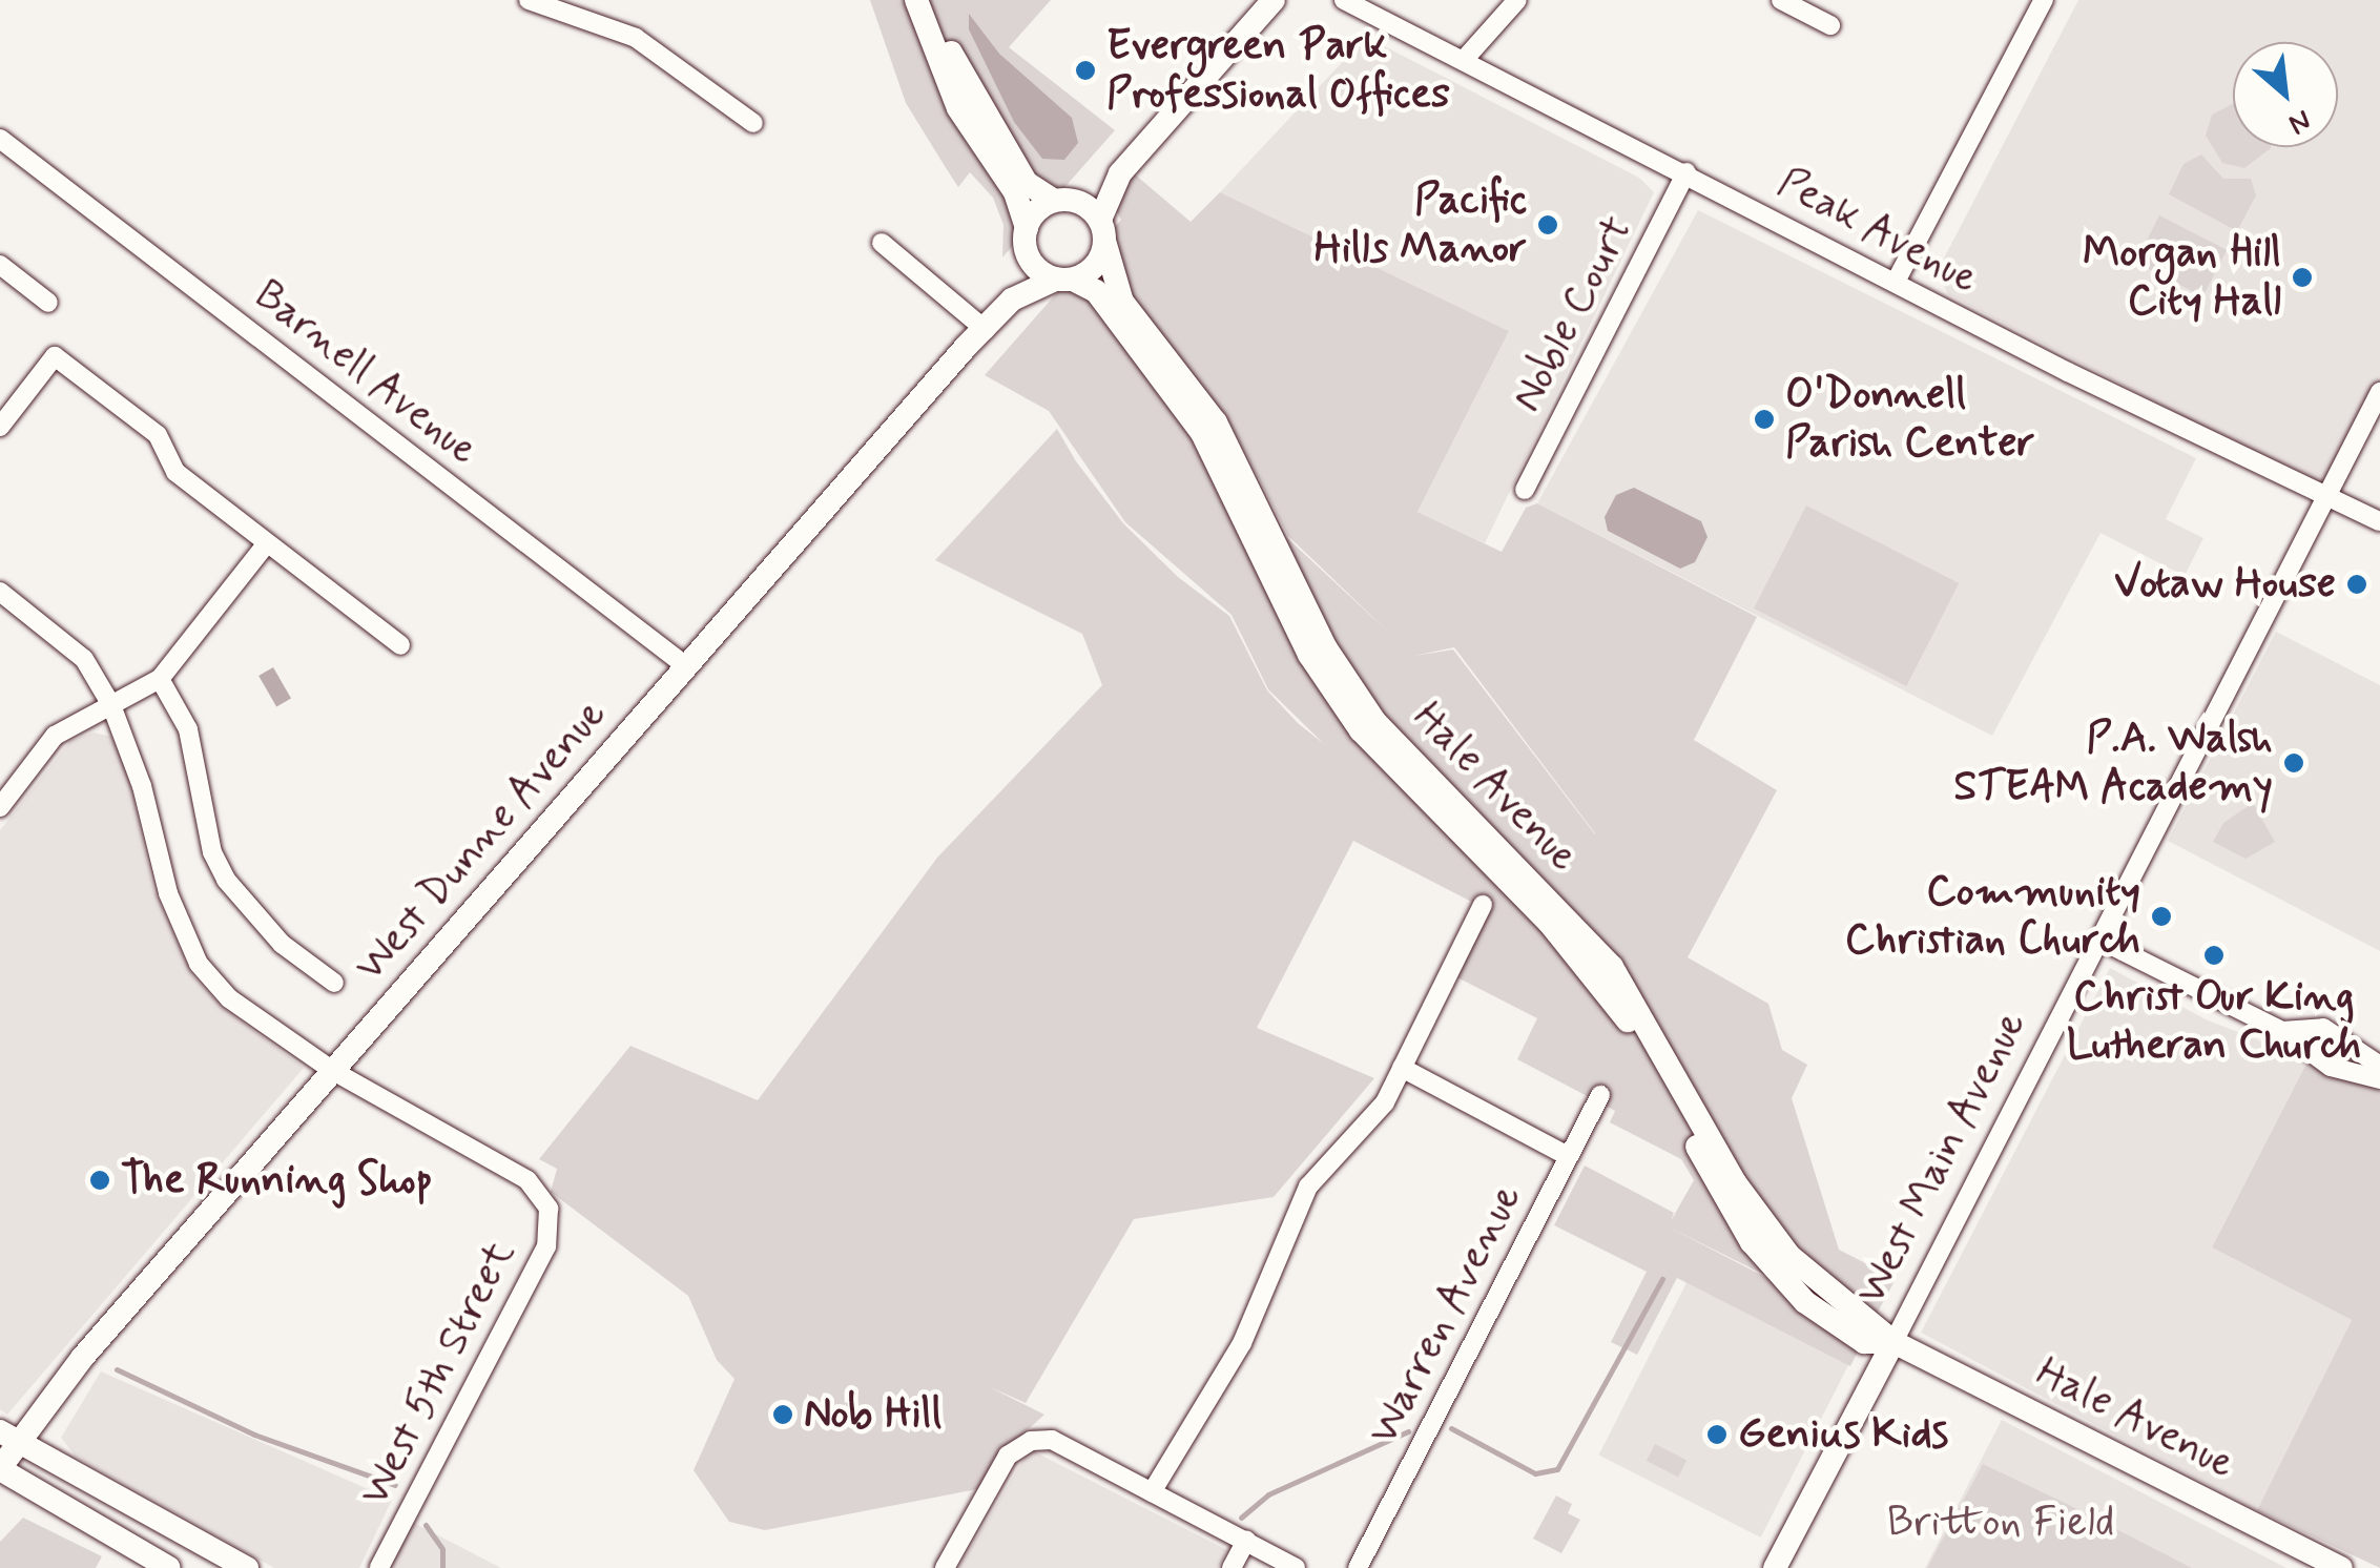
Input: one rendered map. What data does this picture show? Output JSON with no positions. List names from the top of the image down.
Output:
{
  "streets": {
    "main road": ["Hale Avenue", "West Dunne Avenue", "West Main Avenue"],
    "street": [
      "Peak Avenue",
      "Noble Court",
      "Barnell Avenue",
      "Warren Avenue",
      "West 5th Street"
    ]
  },
  "crossings": [
    ["Peak Avenue", "Noble Court"],
    ["Peak Avenue", "West Main Avenue"],
    ["Barnell Avenue", "West Dunne Avenue"],
    ["Hale Avenue", "West Dunne Avenue"],
    ["Hale Avenue", "West Main Avenue"],
    ["West Dunne Avenue", "West 5th Street"]
  ],
  "parks": ["Britton Field"],
  "places": [
    "Evergreen Park Professional Offices",
    "Pacific Hills Manor",
    "Morgan Hill City Hall",
    "O'Donnell Parish Center",
    "Votaw House",
    "P.A. Walsh STEAM Academy",
    "Community Christian Church",
    "Christ Our King Lutheran Church",
    "The Running Shop",
    "Nob Hill",
    "Genius Kids"
  ],
  "north": "bottom right"
}
